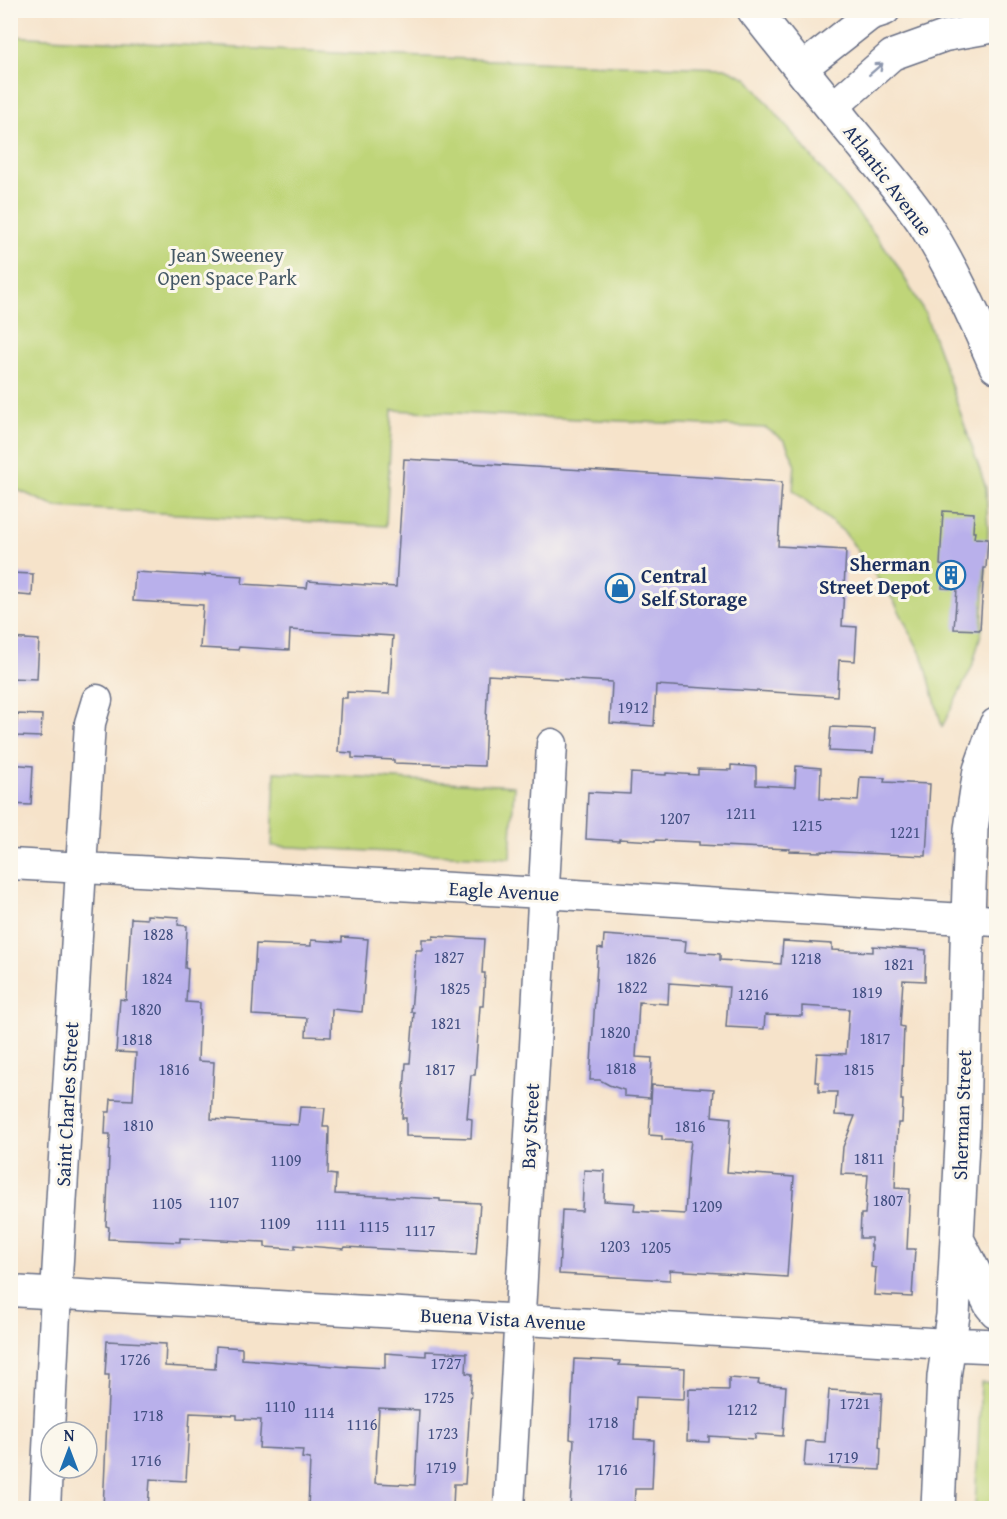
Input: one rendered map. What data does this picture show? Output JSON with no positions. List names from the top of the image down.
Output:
{
  "streets": {
    "street": [
      "Atlantic Avenue",
      "Eagle Avenue",
      "Saint Charles Street",
      "Sherman Street",
      "Bay Street",
      "Buena Vista Avenue"
    ]
  },
  "crossings": [
    ["Eagle Avenue", "Saint Charles Street"],
    ["Eagle Avenue", "Sherman Street"],
    ["Eagle Avenue", "Bay Street"],
    ["Saint Charles Street", "Buena Vista Avenue"],
    ["Sherman Street", "Buena Vista Avenue"],
    ["Bay Street", "Buena Vista Avenue"]
  ],
  "parks": ["Jean Sweeney Open Space Park"],
  "places": {
    "building": ["Sherman Street Depot"],
    "shop": ["Central Self Storage"]
  },
  "house_numbers": [
    "1912",
    "1211",
    "1207",
    "1215",
    "1221",
    "1828",
    "1827",
    "1826",
    "1218",
    "1821",
    "1824",
    "1822",
    "1825",
    "1819",
    "1216",
    "1820",
    "1821",
    "1820",
    "1817",
    "1818",
    "1818",
    "1816",
    "1817",
    "1815",
    "1810",
    "1816",
    "1811",
    "1109",
    "1807",
    "1107",
    "1105",
    "1209",
    "1109",
    "1111",
    "1115",
    "1117",
    "1203",
    "1205",
    "1726",
    "1727",
    "1725",
    "1721",
    "1110",
    "1212",
    "1114",
    "1718",
    "1718",
    "1116",
    "1723",
    "1719",
    "1716",
    "1719",
    "1716"
  ],
  "north": "top"
}
